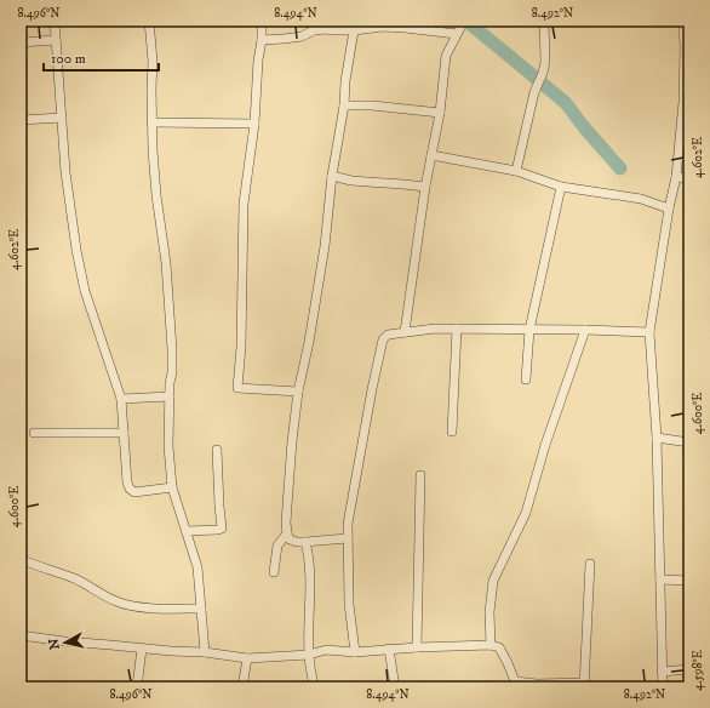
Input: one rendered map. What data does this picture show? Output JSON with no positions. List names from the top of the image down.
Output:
{
  "scale_bar": "100 m",
  "north": "left",
  "coordinates": [
    "8.496°N",
    "8.494°N",
    "8.492°N",
    "4.602°E",
    "4.600°E",
    "4.598°E"
  ]
}
